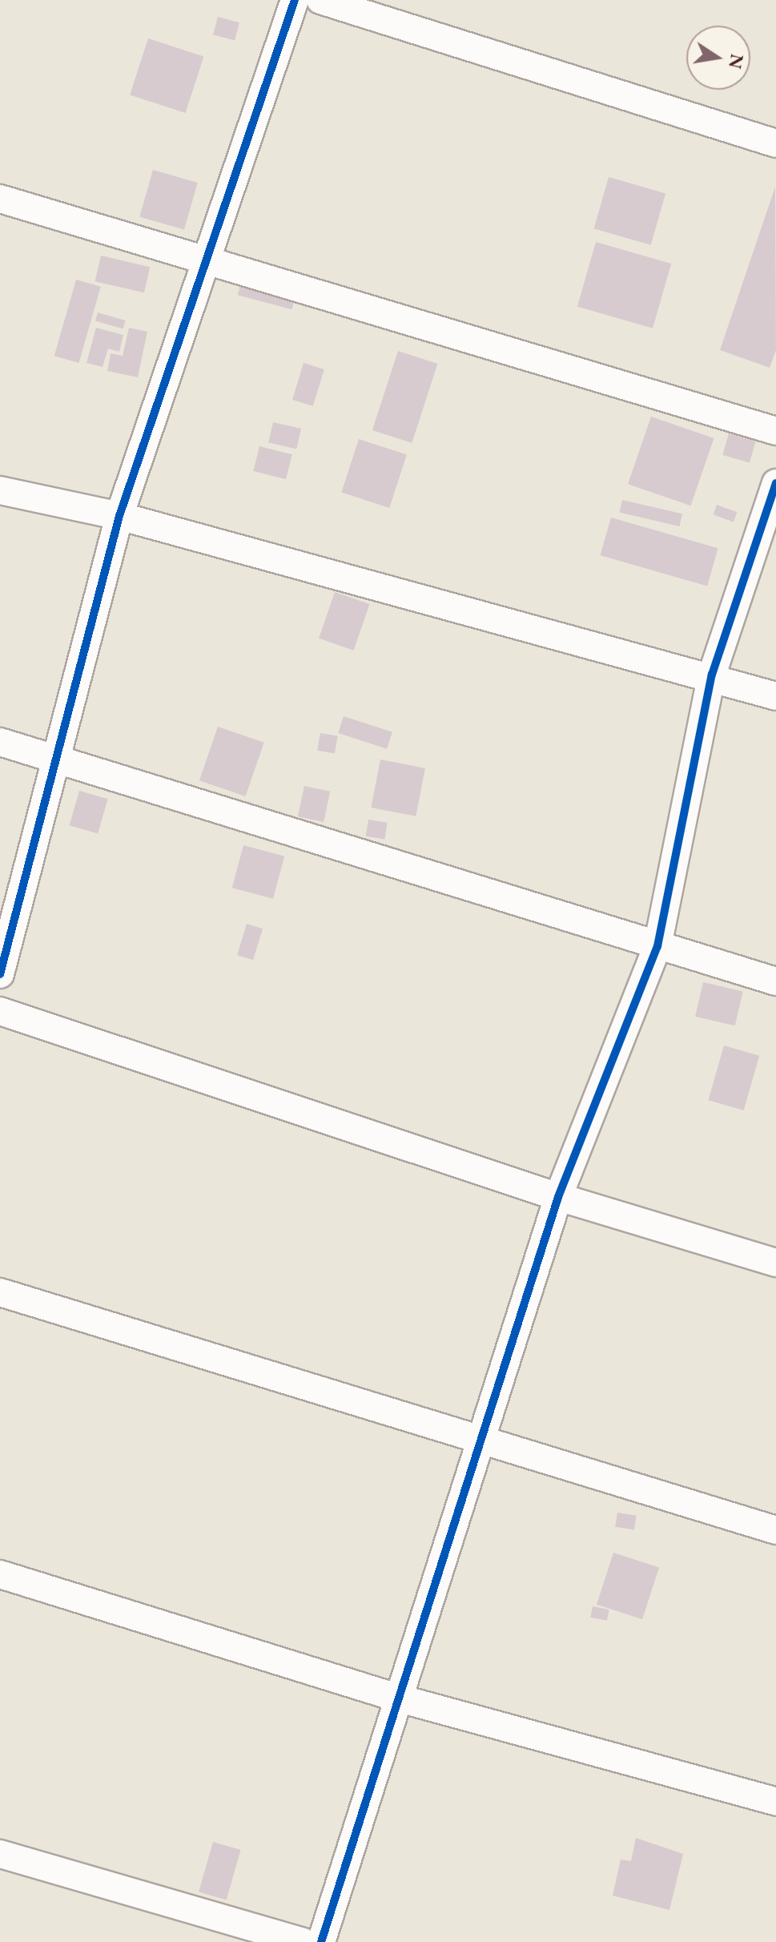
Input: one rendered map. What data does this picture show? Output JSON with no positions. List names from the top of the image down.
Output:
{
  "north": "right"
}
